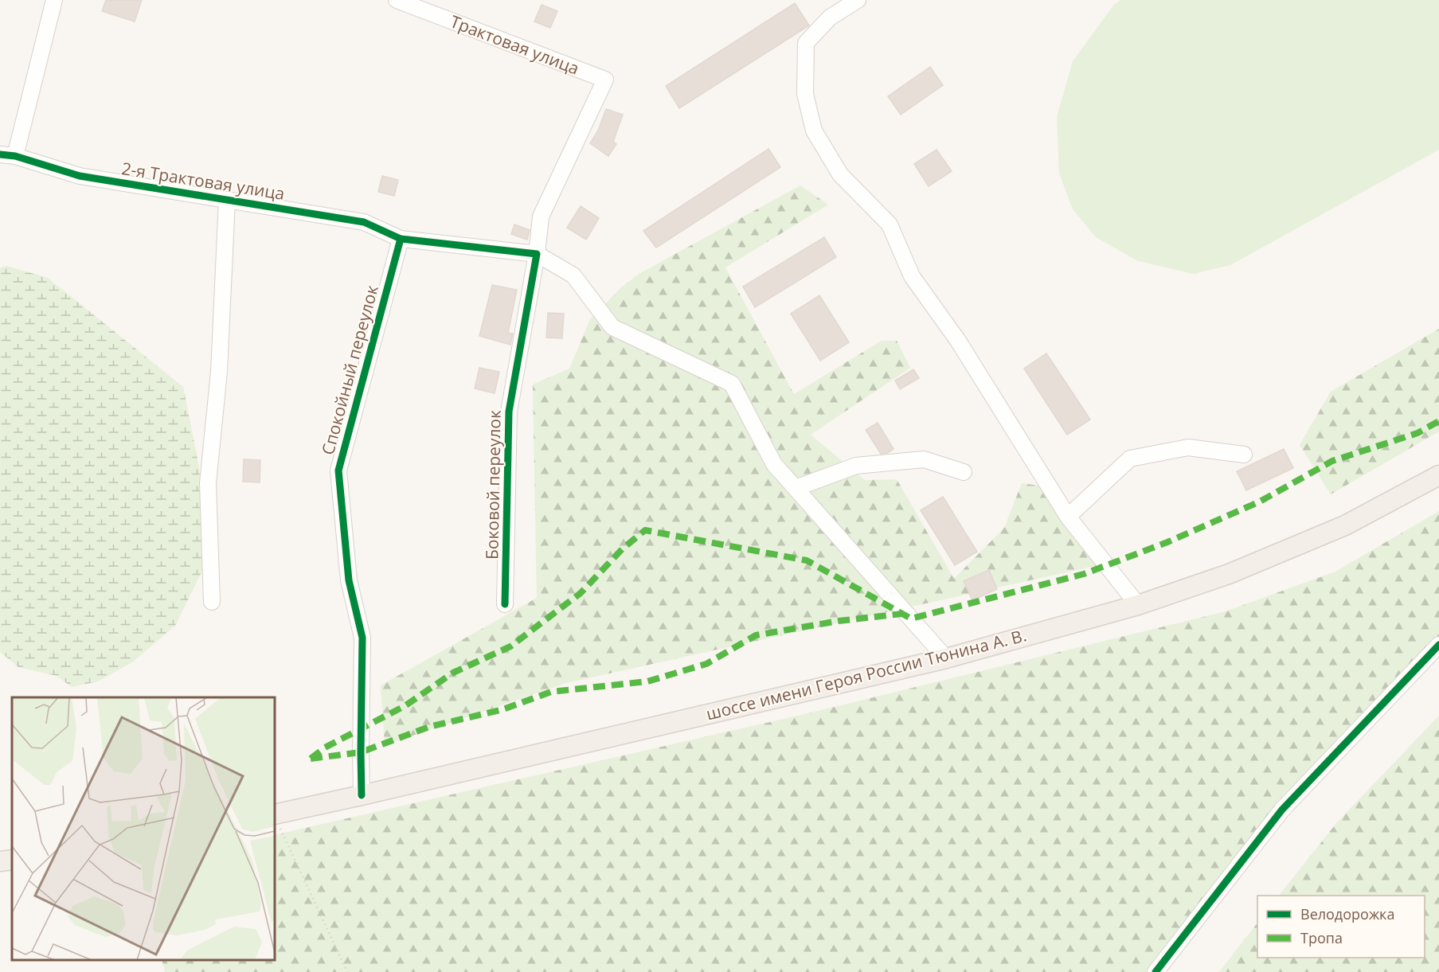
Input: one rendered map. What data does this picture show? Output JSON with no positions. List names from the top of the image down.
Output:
{
  "streets": {
    "main road": ["шоссе имени Героя России Тюнина А. В."],
    "street": [
      "Трактовая улица",
      "2-я Трактовая улица",
      "Спокойный переулок",
      "Боковой переулок"
    ]
  },
  "crossings": [
    ["Трактовая улица", "Боковой переулок"],
    ["2-я Трактовая улица", "Спокойный переулок"],
    ["2-я Трактовая улица", "Боковой переулок"],
    ["Спокойный переулок", "шоссе имени Героя России Тюнина А. В."]
  ],
  "legend": ["Велодорожка", "Тропа"]
}
